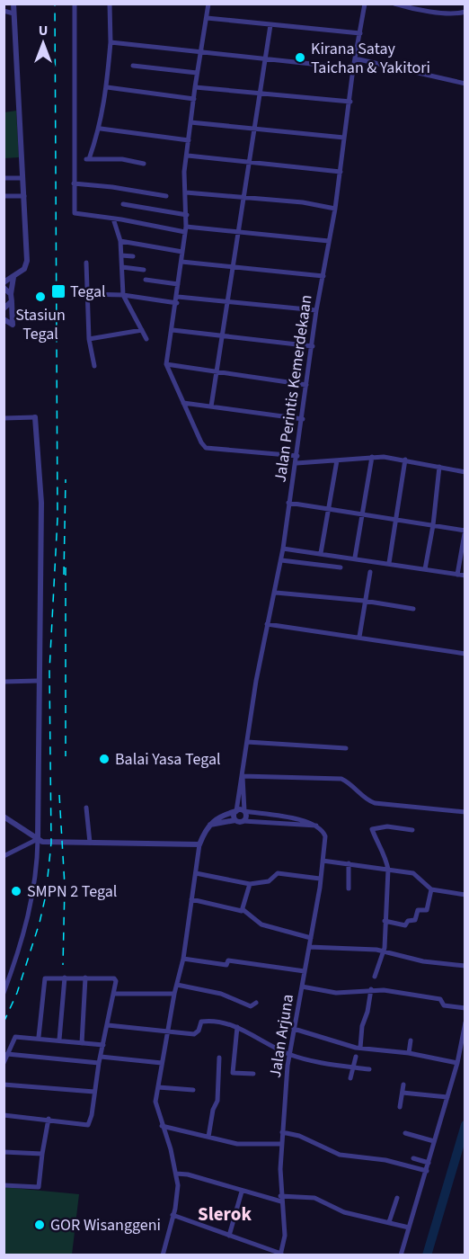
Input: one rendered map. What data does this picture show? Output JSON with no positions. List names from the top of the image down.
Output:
{
  "streets": {
    "street": ["Jalan Perintis Kemerdekaan", "Jalan Arjuna"]
  },
  "districts": ["Slerok"],
  "places": {
    "other": [
      "Kirana Satay Taichan & Yakitori",
      "Stasiun Tegal",
      "Balai Yasa Tegal",
      "SMPN 2 Tegal",
      "GOR Wisanggeni"
    ],
    "transit": ["Tegal"]
  },
  "north": "top"
}
